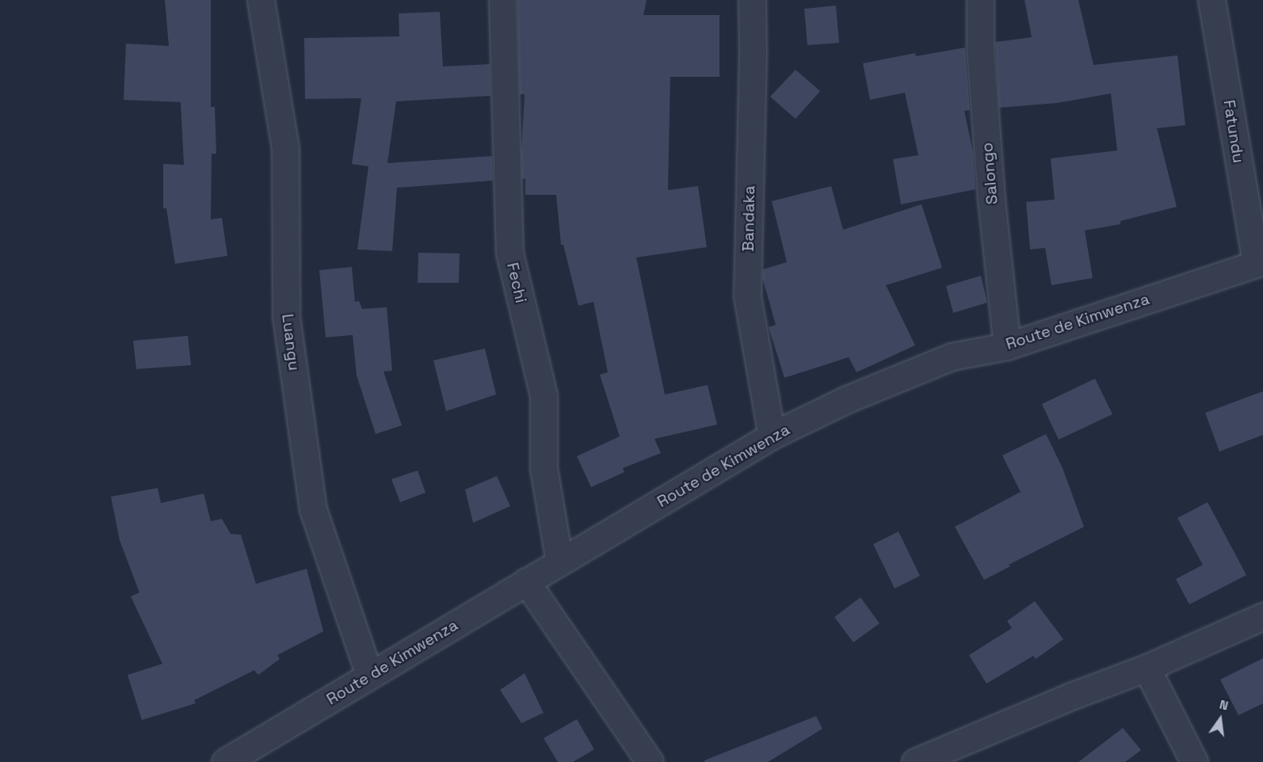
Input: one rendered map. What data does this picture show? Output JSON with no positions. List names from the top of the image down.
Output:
{
  "streets": {
    "street": [
      "Fatundu",
      "Salongo",
      "Bandaka",
      "Fechi",
      "Route de Kimwenza",
      "Luangu"
    ]
  },
  "crossings": [
    ["Fatundu", "Route de Kimwenza"],
    ["Salongo", "Route de Kimwenza"],
    ["Bandaka", "Route de Kimwenza"],
    ["Fechi", "Route de Kimwenza"],
    ["Route de Kimwenza", "Luangu"]
  ],
  "north": "top"
}
